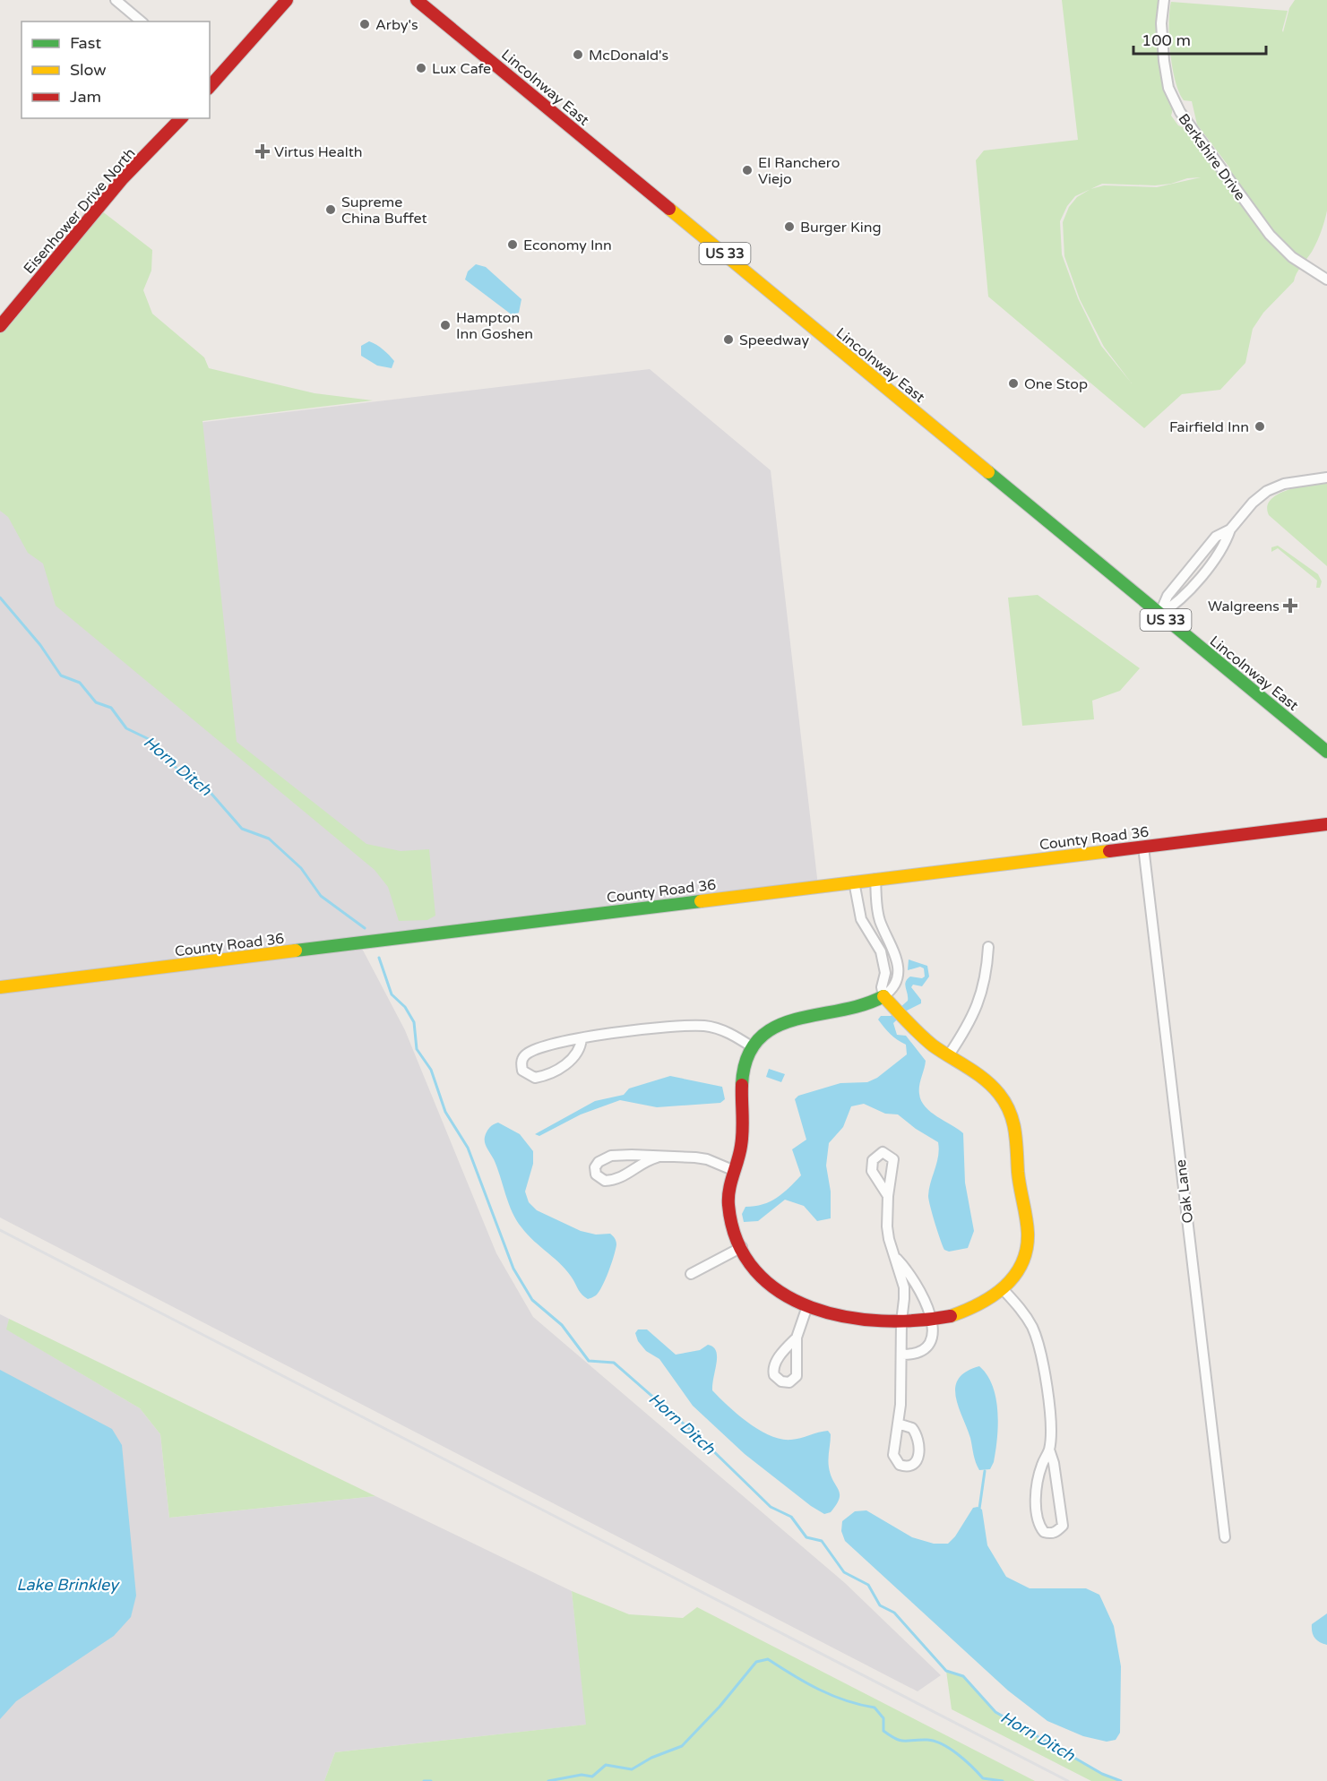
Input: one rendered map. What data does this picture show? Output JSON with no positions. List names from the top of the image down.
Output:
{
  "streets": {
    "main road": [
      "Lincolnway East",
      "Eisenhower Drive North",
      "US 33",
      "County Road 36"
    ],
    "street": ["Berkshire Drive", "Oak Lane"]
  },
  "crossings": [
    ["County Road 36", "Oak Lane"]
  ],
  "water": ["Horn Ditch", "Lake Brinkley"],
  "places": {
    "other": [
      "Arby's",
      "McDonald's",
      "Lux Cafe",
      "El Ranchero Viejo",
      "Supreme China Buffet",
      "Burger King",
      "Economy Inn",
      "Hampton Inn Goshen",
      "Speedway",
      "One Stop",
      "Fairfield Inn"
    ],
    "health": ["Virtus Health", "Walgreens"]
  },
  "legend": ["Fast", "Slow", "Jam"],
  "scale_bar": "100 m"
}
